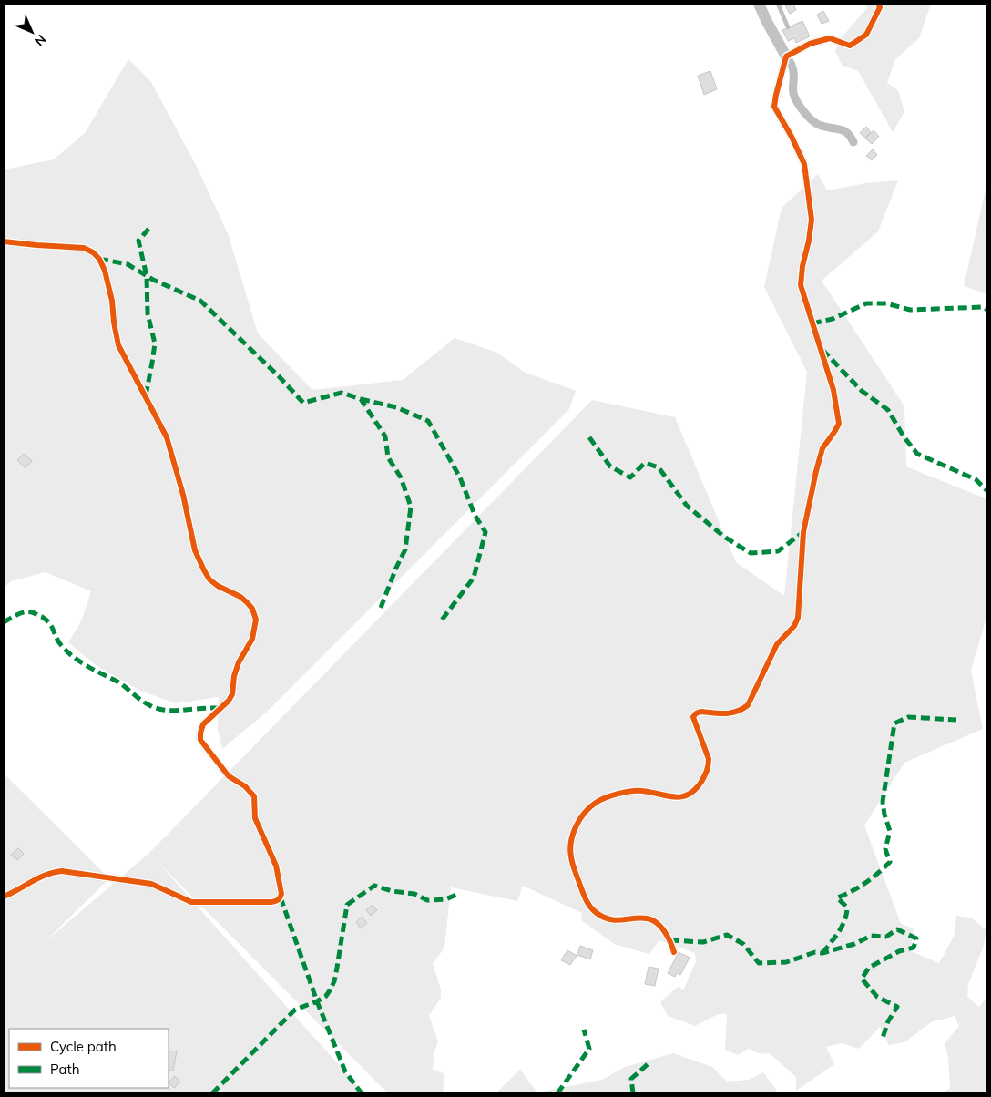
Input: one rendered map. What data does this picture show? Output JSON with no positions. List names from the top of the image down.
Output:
{
  "legend": ["Cycle path", "Path"],
  "north": "bottom right"
}
